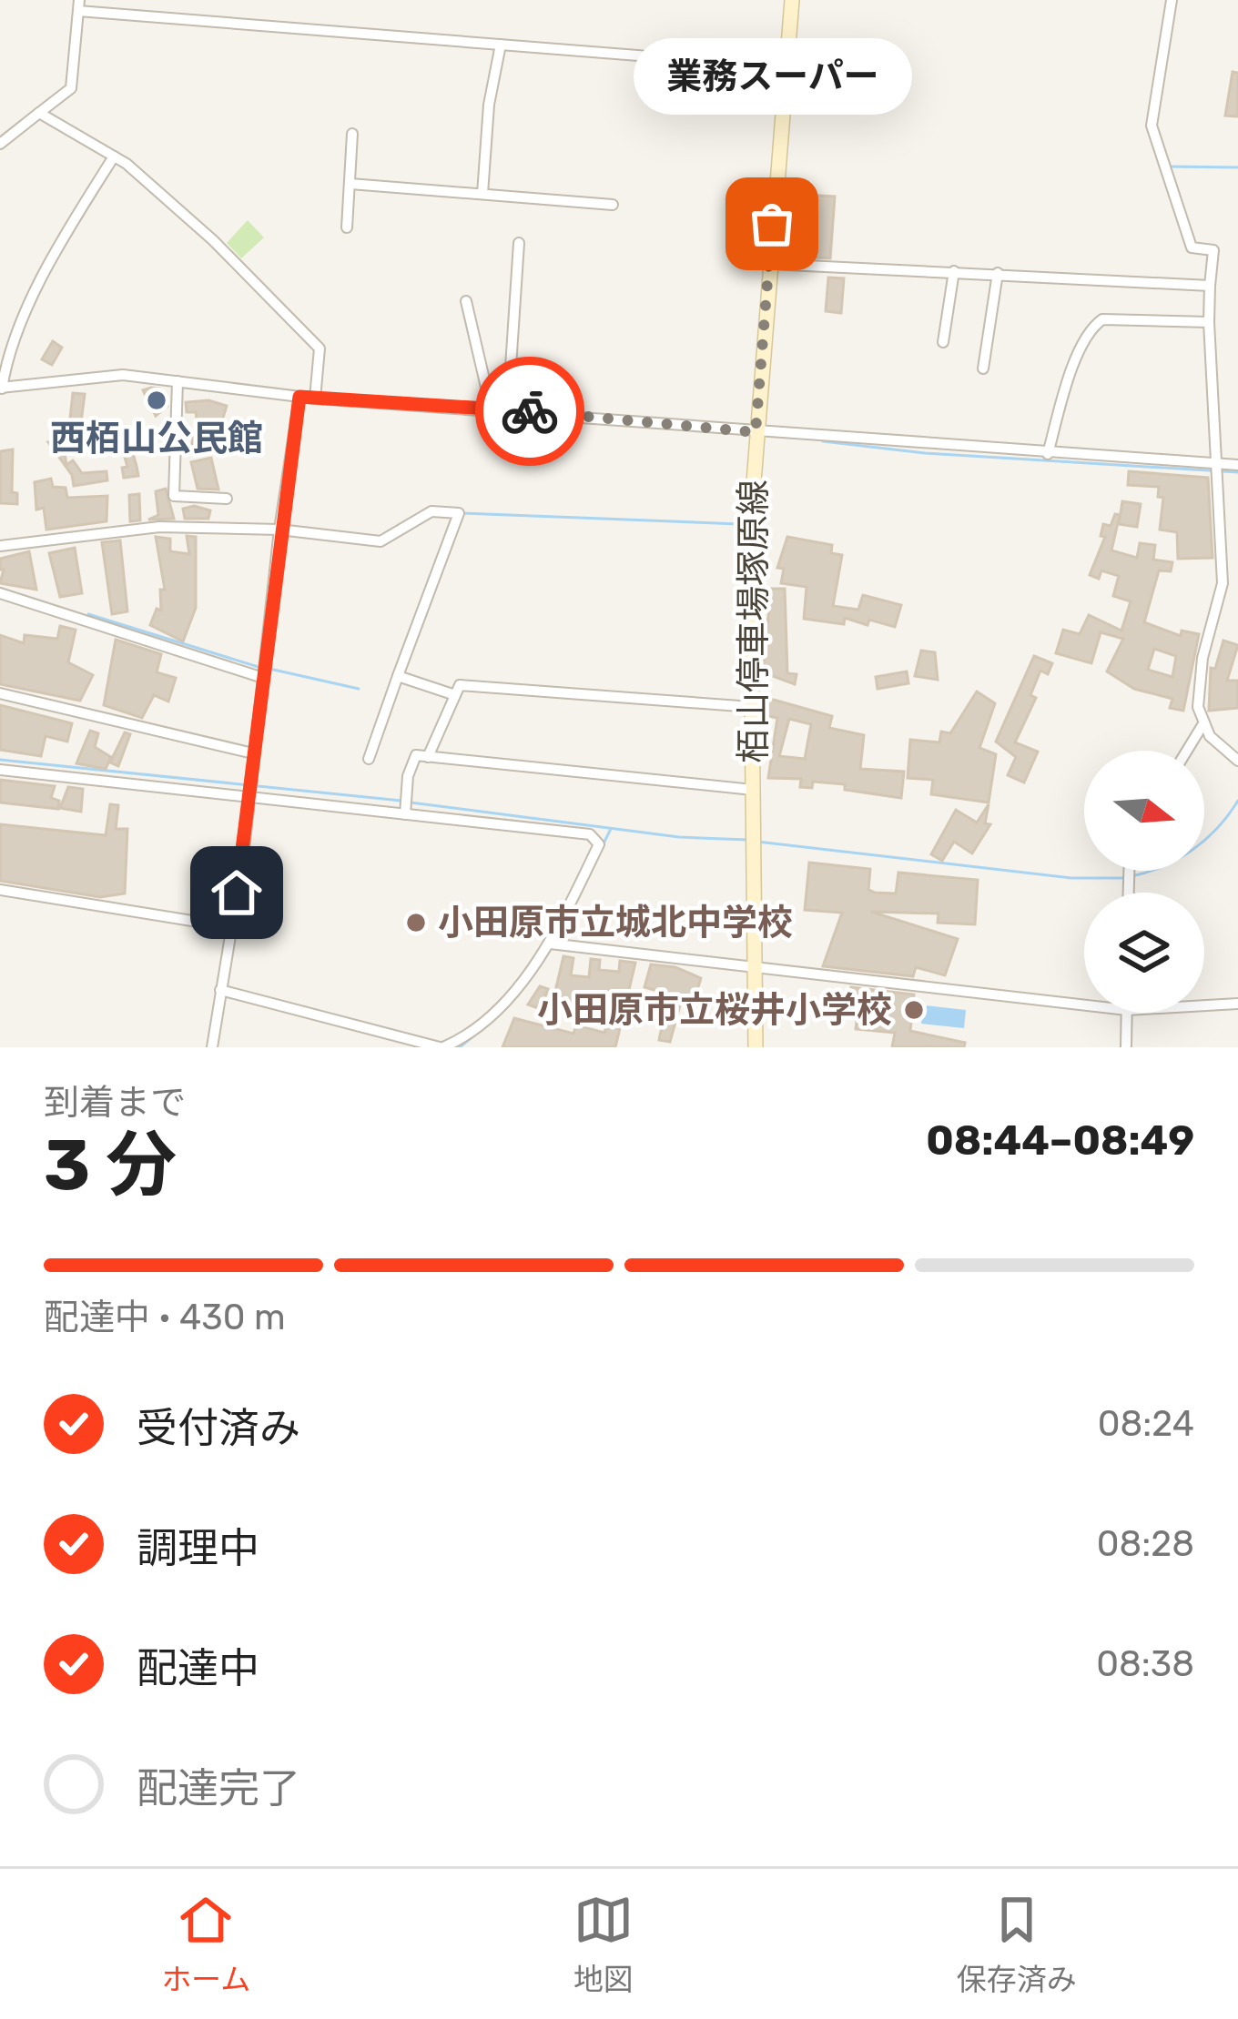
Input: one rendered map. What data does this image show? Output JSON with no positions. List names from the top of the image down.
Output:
{
  "streets": {
    "main road": ["栢山停車場塚原線"]
  },
  "places": [
    "業務スーパー",
    "西栢山公民館",
    "小田原市立城北中学校",
    "小田原市立桜井小学校"
  ],
  "north": "right",
  "page": {
    "bubble": "業務スーパー",
    "heading": ["3 分", "到着まで", "08:44–08:49"],
    "bar": "配達中 · 430 m",
    "list": [
      ["受付済み", "08:24"],
      ["調理中", "08:28"],
      ["配達中", "08:38"],
      "配達完了"
    ],
    "tabs": ["ホーム", "地図", "保存済み"]
  }
}
